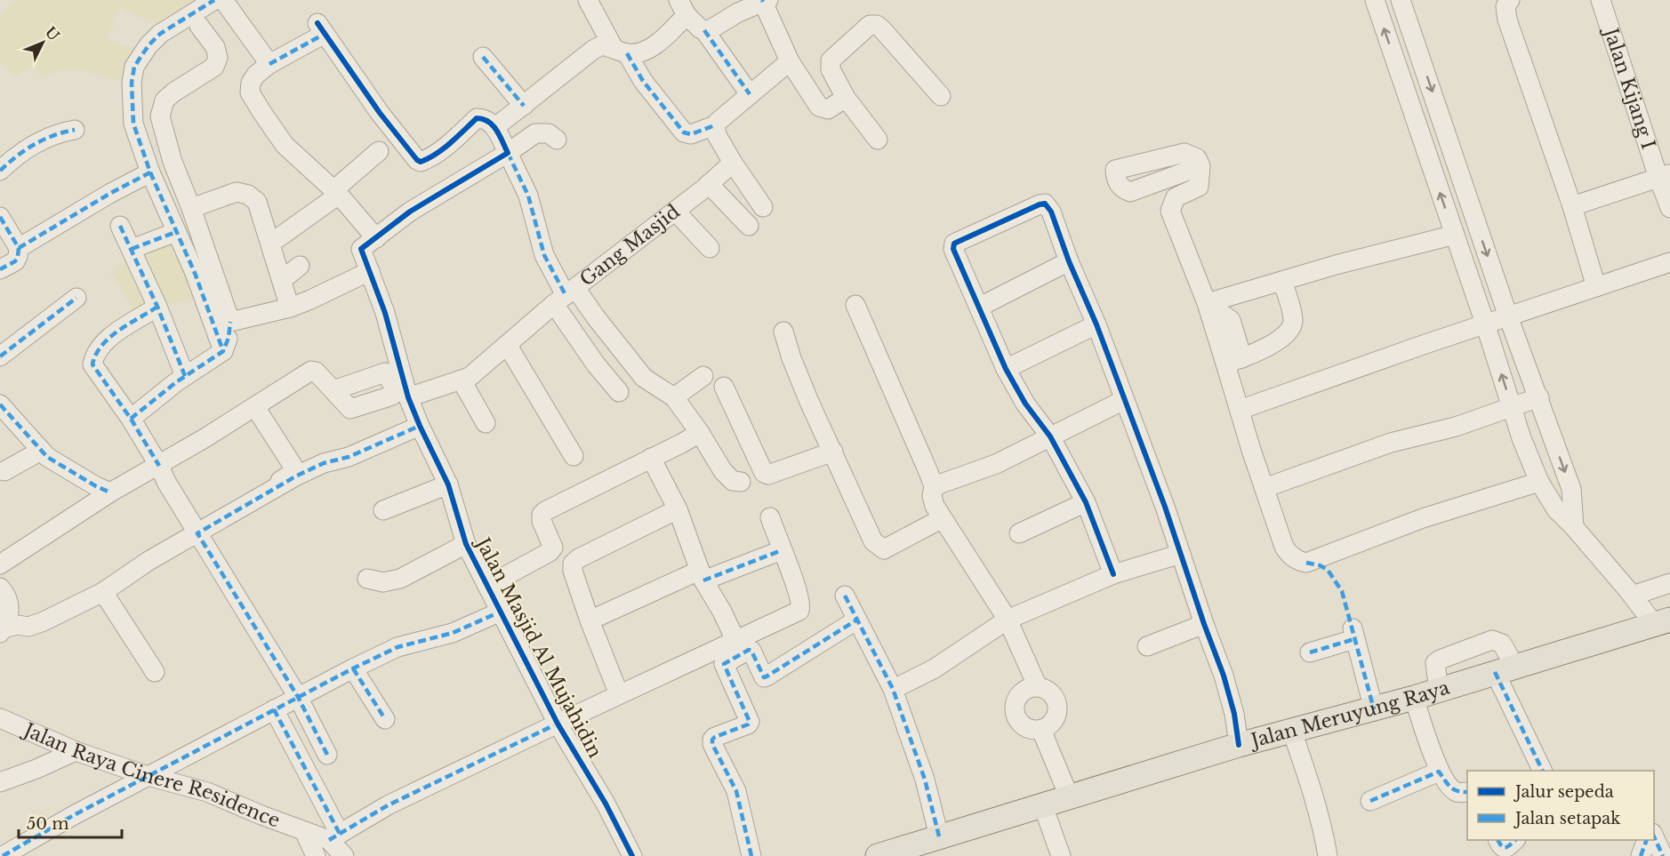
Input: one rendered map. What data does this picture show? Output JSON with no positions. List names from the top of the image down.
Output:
{
  "streets": {
    "main road": ["Jalan Meruyung Raya"],
    "street": [
      "Jalan Kijang I",
      "Gang Masjid",
      "Jalan Masjid Al Mujahidin",
      "Jalan Raya Cinere Residence"
    ]
  },
  "crossings": [
    ["Gang Masjid", "Jalan Masjid Al Mujahidin"]
  ],
  "legend": ["Jalur sepeda", "Jalan setapak"],
  "scale_bar": "50 m",
  "north": "top right"
}
